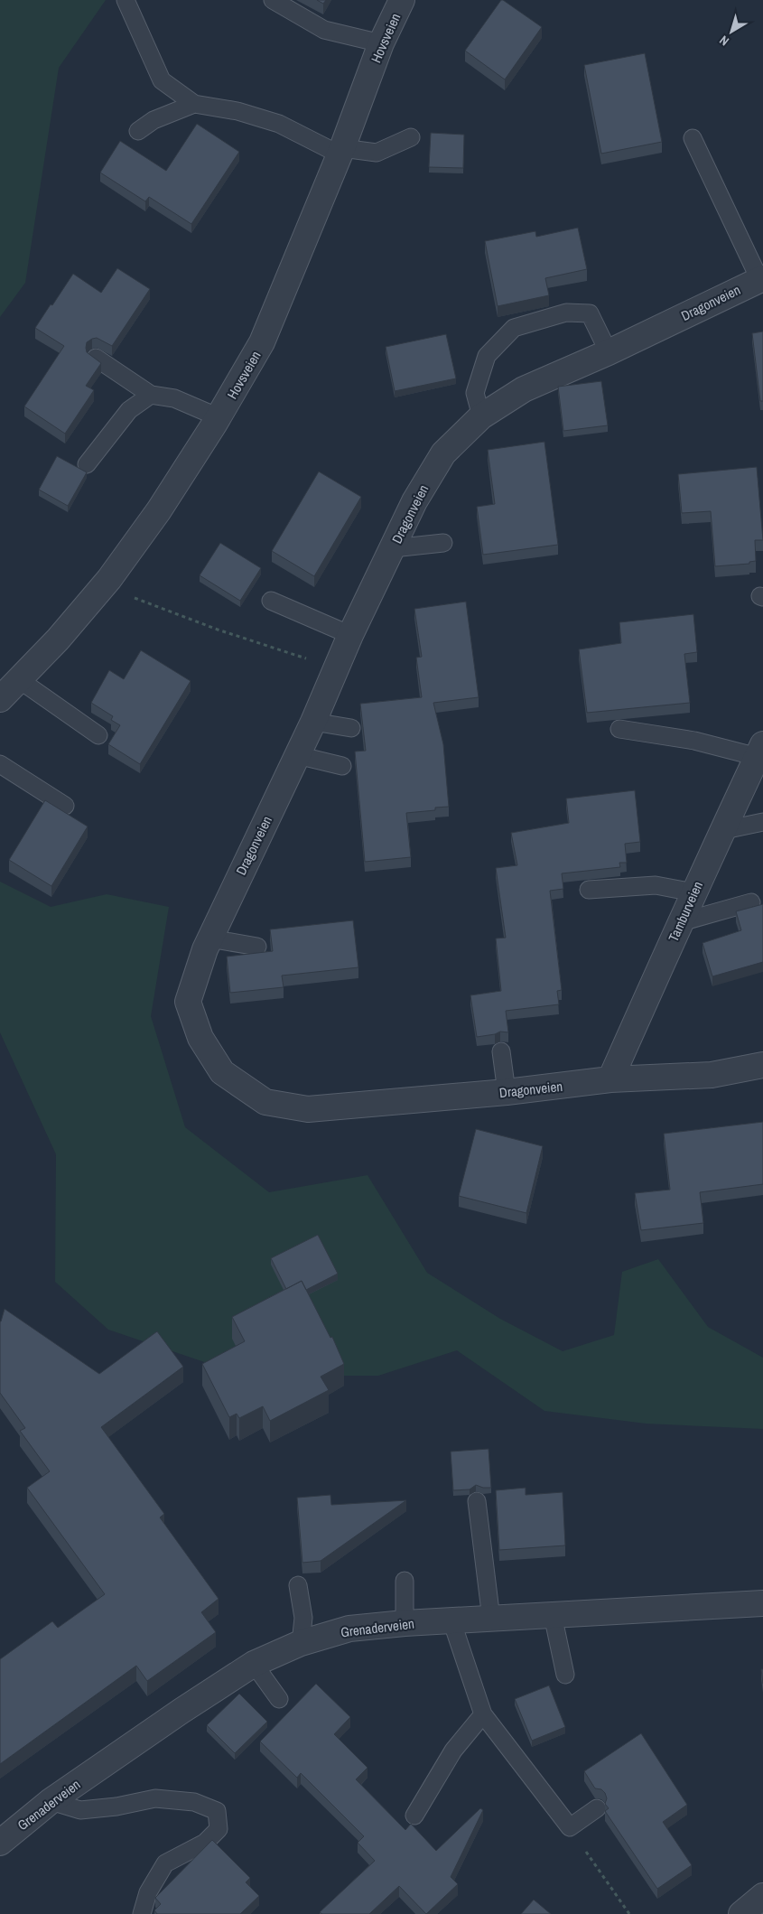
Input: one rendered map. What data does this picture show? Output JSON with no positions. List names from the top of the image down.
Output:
{
  "streets": {
    "street": [
      "Hovsveien",
      "Dragonveien",
      "Tamburveien",
      "Grenaderveien"
    ]
  },
  "crossings": [
    ["Dragonveien", "Tamburveien"]
  ],
  "north": "bottom left"
}
